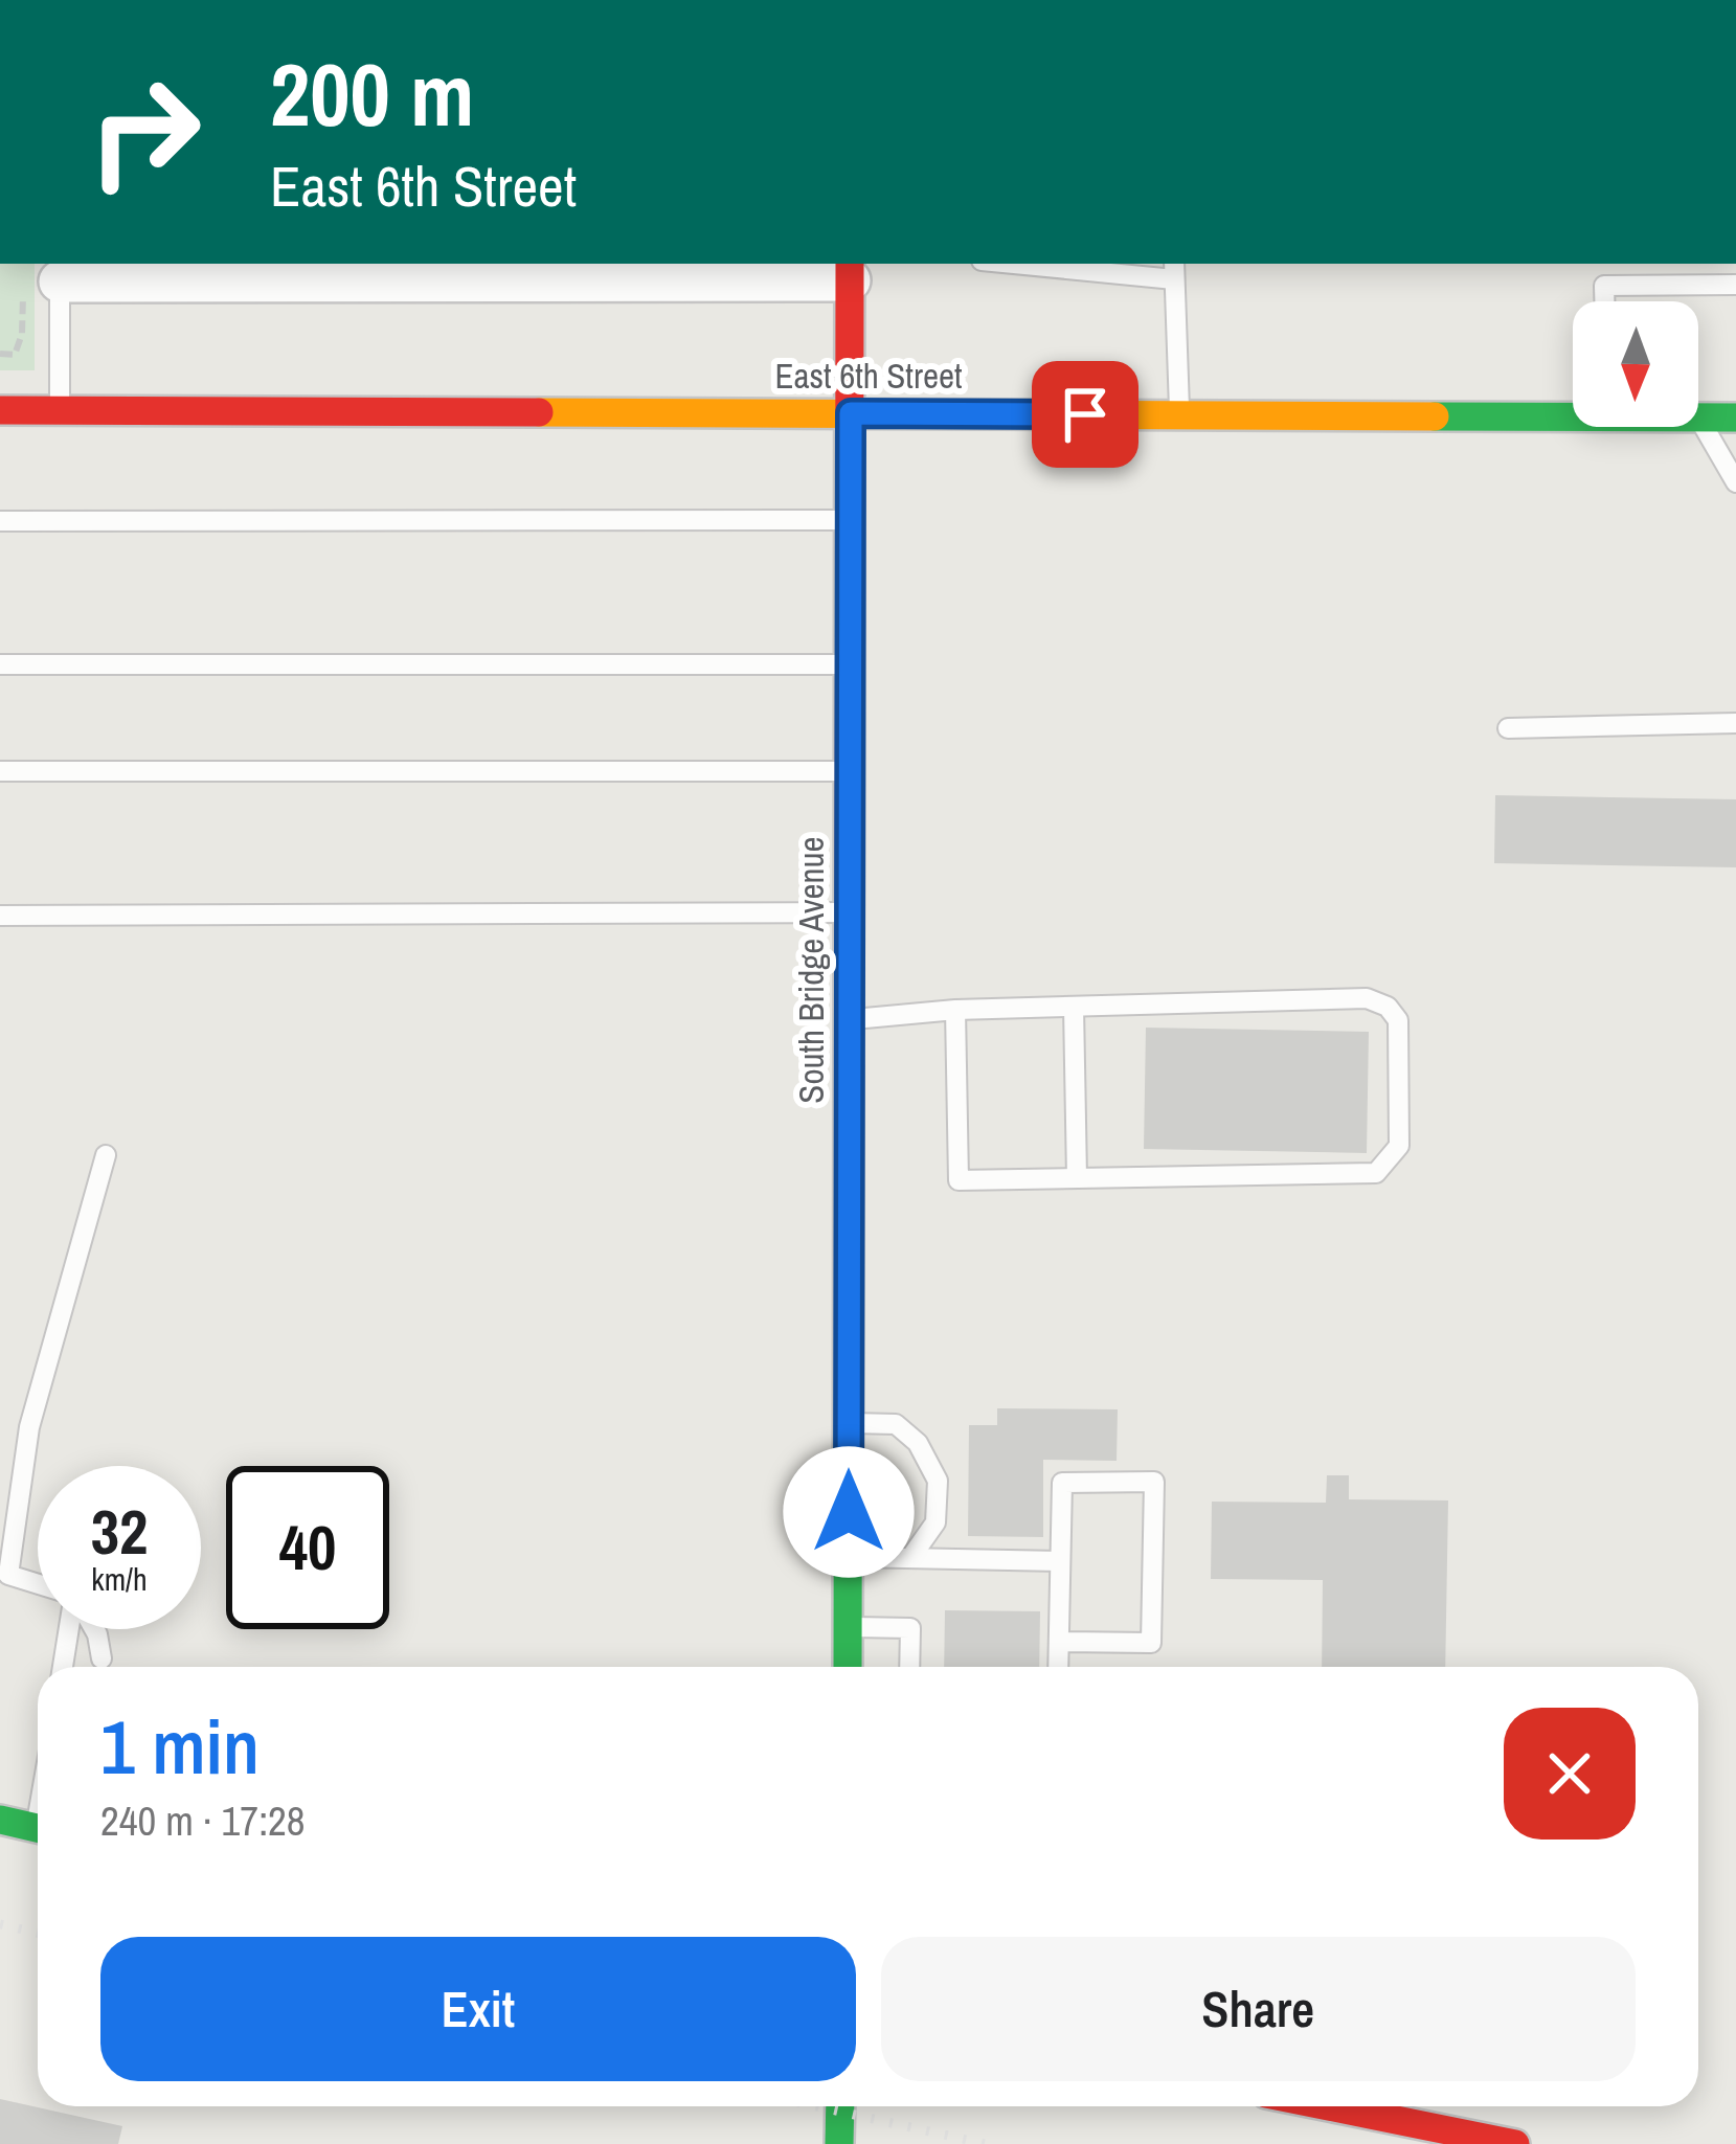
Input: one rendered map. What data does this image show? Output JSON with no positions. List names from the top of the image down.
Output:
{
  "streets": {
    "street": ["East 6th Street", "South Bridge Avenue"]
  },
  "crossings": [
    ["East 6th Street", "South Bridge Avenue"]
  ],
  "north": "bottom",
  "page": {
    "turn": ["200 m", "East 6th Street"],
    "speed": "32 km/h",
    "limit": "40",
    "heading": ["1 min", "240 m · 17:28"],
    "buttons": ["Exit", "Share"]
  }
}
